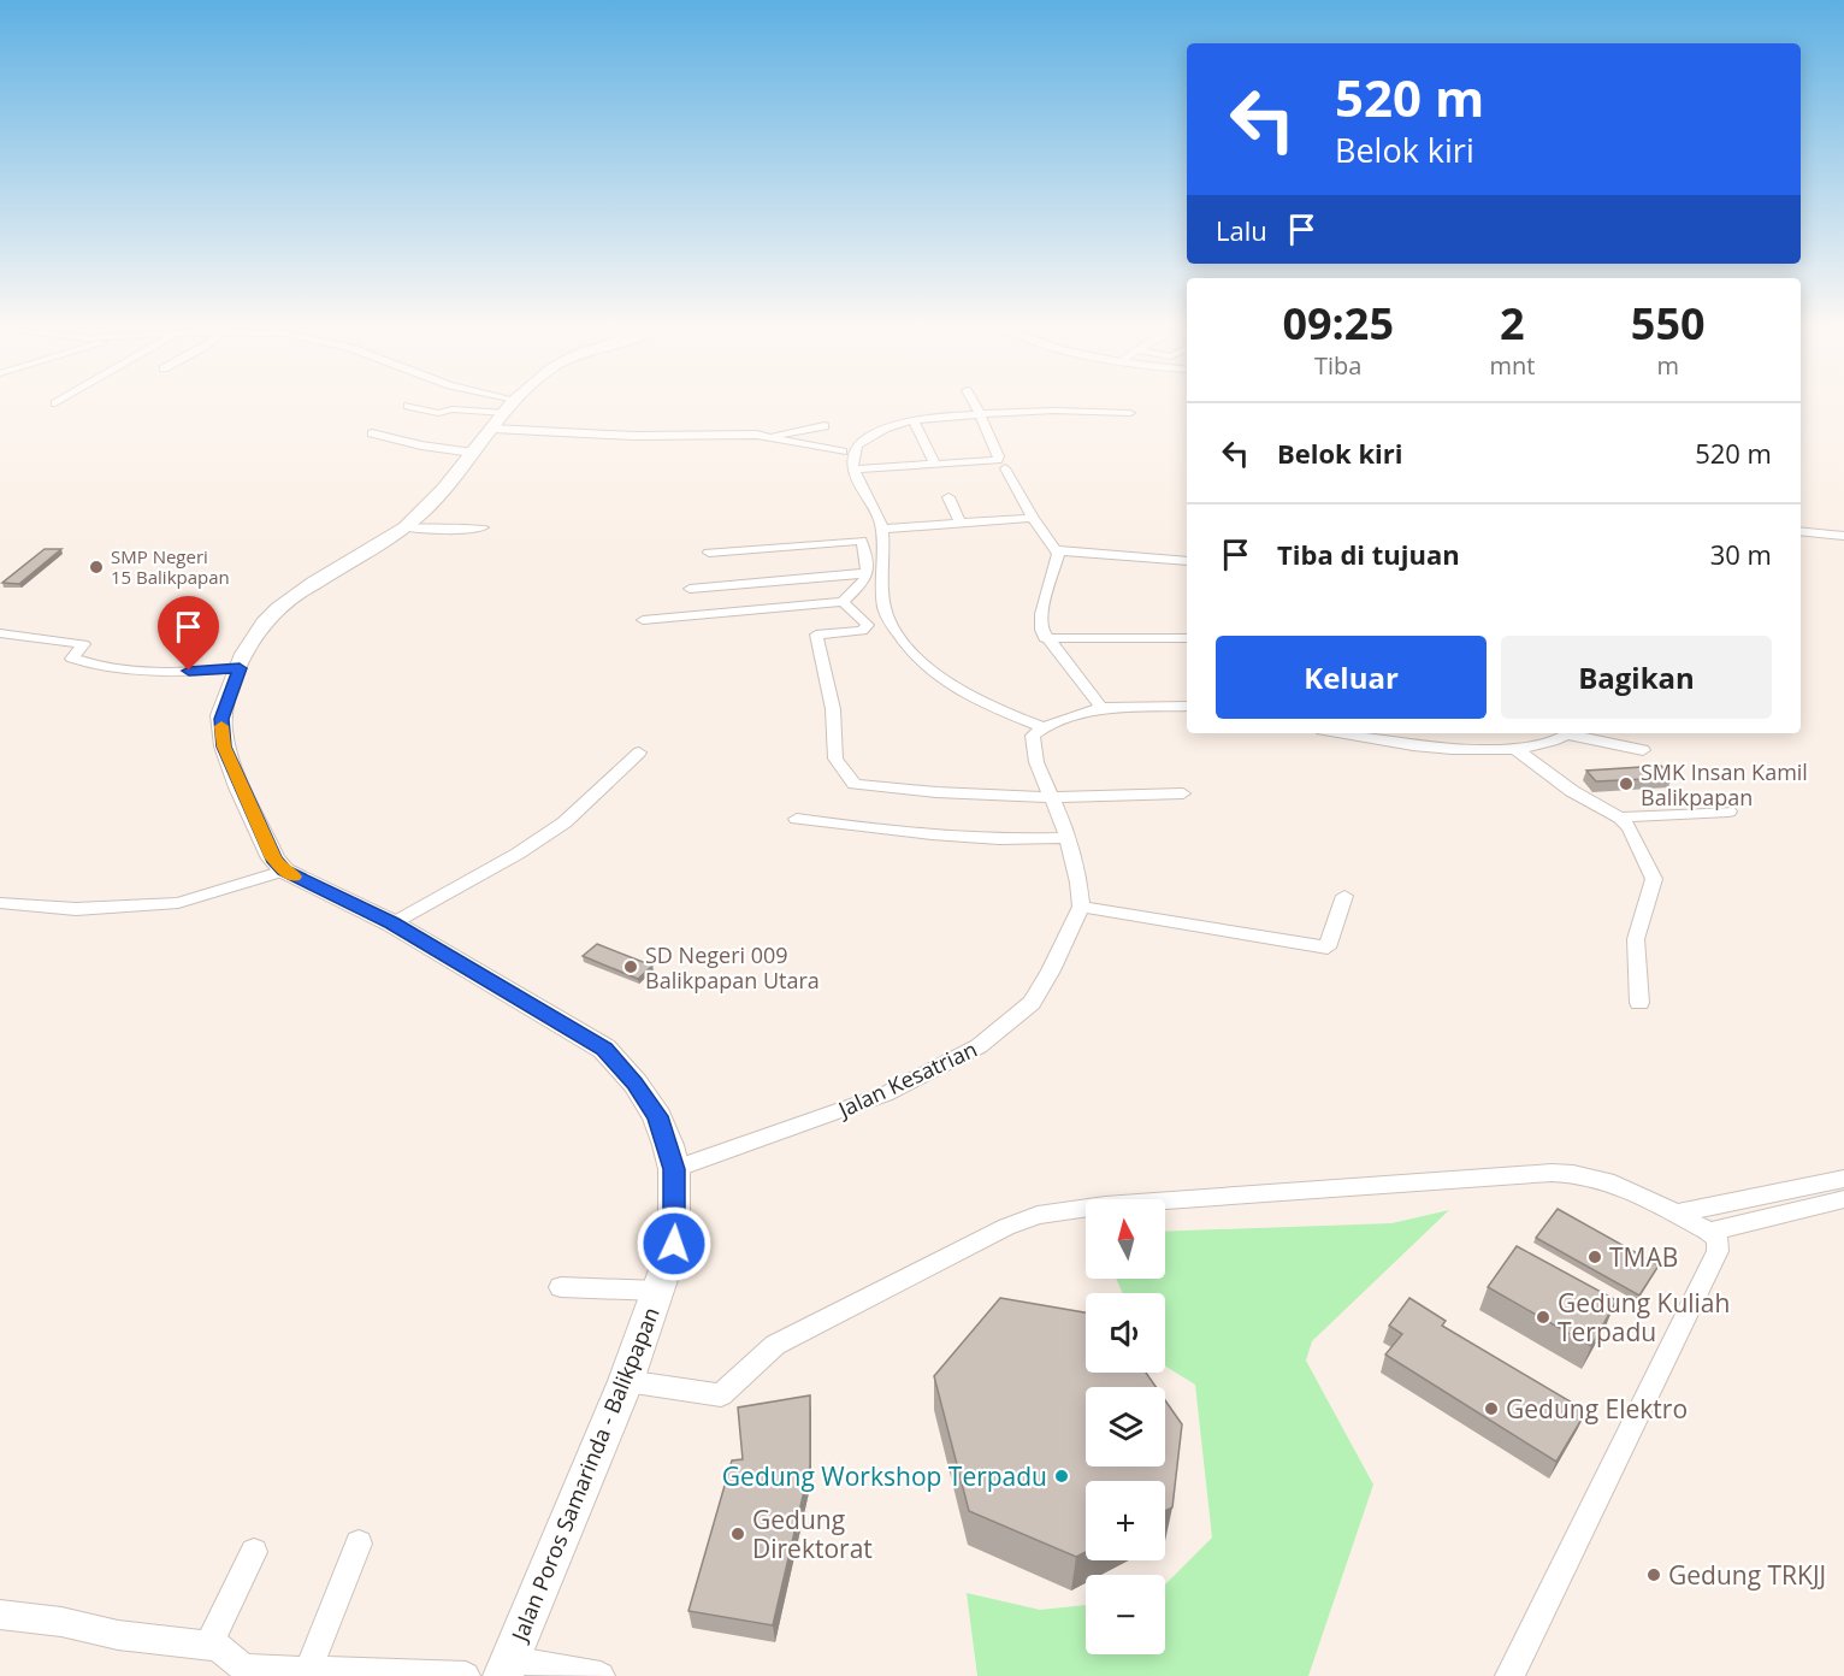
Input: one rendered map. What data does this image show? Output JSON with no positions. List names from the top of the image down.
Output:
{
  "streets": {
    "highway": ["Jalan Poros Samarinda - Balikpapan"],
    "street": ["Jalan Kesatrian"]
  },
  "crossings": [
    ["Jalan Kesatrian", "Jalan Poros Samarinda - Balikpapan"]
  ],
  "places": [
    "SMP Negeri 15 Balikpapan",
    "SMK Insan Kamil Balikpapan",
    "SD Negeri 009 Balikpapan Utara",
    "TMAB",
    "Gedung Kuliah Terpadu",
    "Gedung Elektro",
    "Gedung Workshop Terpadu",
    "Gedung Direktorat",
    "Gedung TRKJJ"
  ],
  "north": "top",
  "page": {
    "turn": ["520 m", "Belok kiri"],
    "then": "Lalu",
    "eta": [
      "09:25",
      "Tiba",
      "2",
      "mnt",
      "550",
      "m"
    ],
    "list": [
      {
        "name": "Belok kiri",
        "value": "520 m"
      },
      {
        "name": "Tiba di tujuan",
        "value": "30 m"
      }
    ],
    "buttons": ["Keluar", "Bagikan"],
    "map_buttons": ["+", "−"]
  }
}
